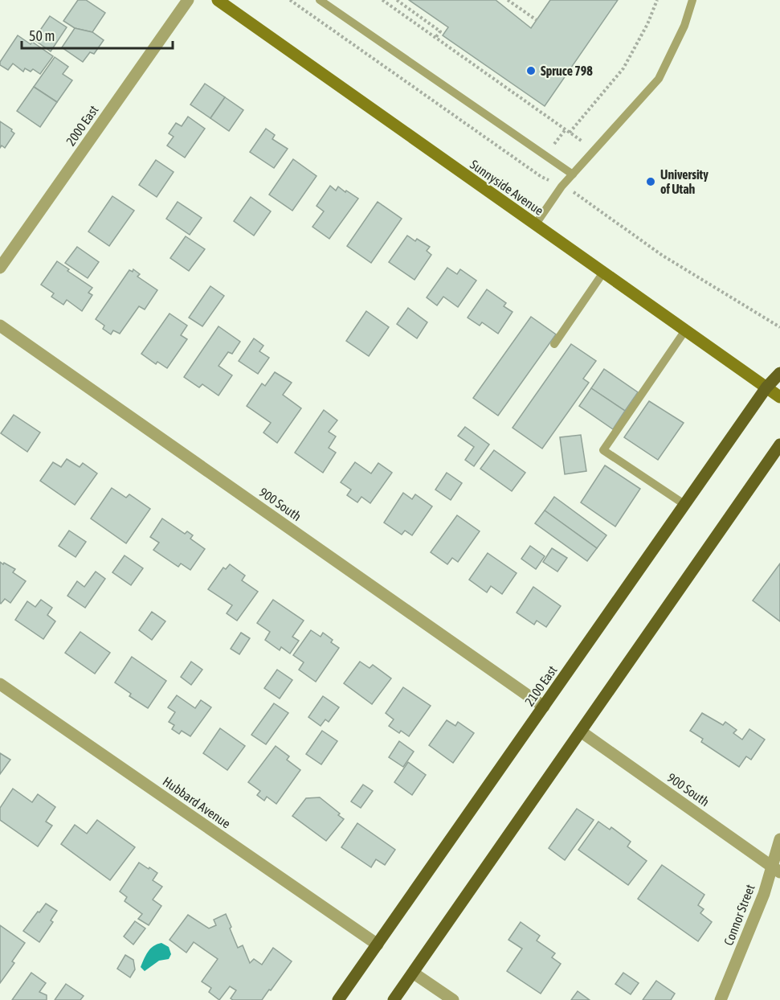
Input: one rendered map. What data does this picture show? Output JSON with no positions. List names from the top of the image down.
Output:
{
  "streets": {
    "main road": ["Sunnyside Avenue", "2100 East"],
    "street": [
      "2000 East",
      "900 South",
      "Hubbard Avenue",
      "Connor Street"
    ]
  },
  "crossings": [
    ["Sunnyside Avenue", "2100 East"],
    ["900 South", "2100 East"],
    ["900 South", "Connor Street"],
    ["2100 East", "Hubbard Avenue"]
  ],
  "places": ["Spruce 798", "University of Utah"],
  "scale_bar": "50 m"
}
